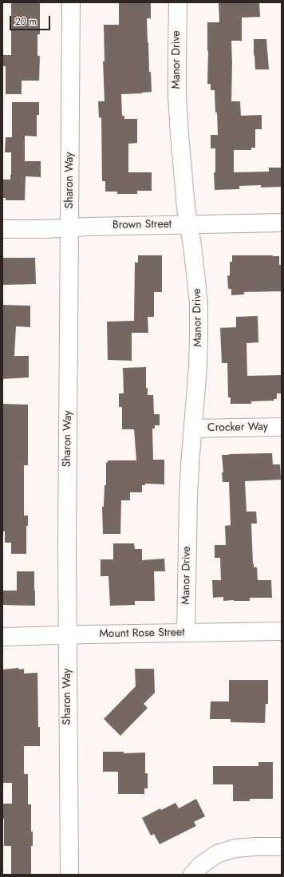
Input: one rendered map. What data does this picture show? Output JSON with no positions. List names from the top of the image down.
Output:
{
  "streets": {
    "street": [
      "Manor Drive",
      "Sharon Way",
      "Brown Street",
      "Crocker Way",
      "Mount Rose Street"
    ]
  },
  "crossings": [
    ["Manor Drive", "Brown Street"],
    ["Manor Drive", "Crocker Way"],
    ["Manor Drive", "Mount Rose Street"],
    ["Sharon Way", "Brown Street"],
    ["Sharon Way", "Mount Rose Street"]
  ],
  "scale_bar": "20 m"
}
